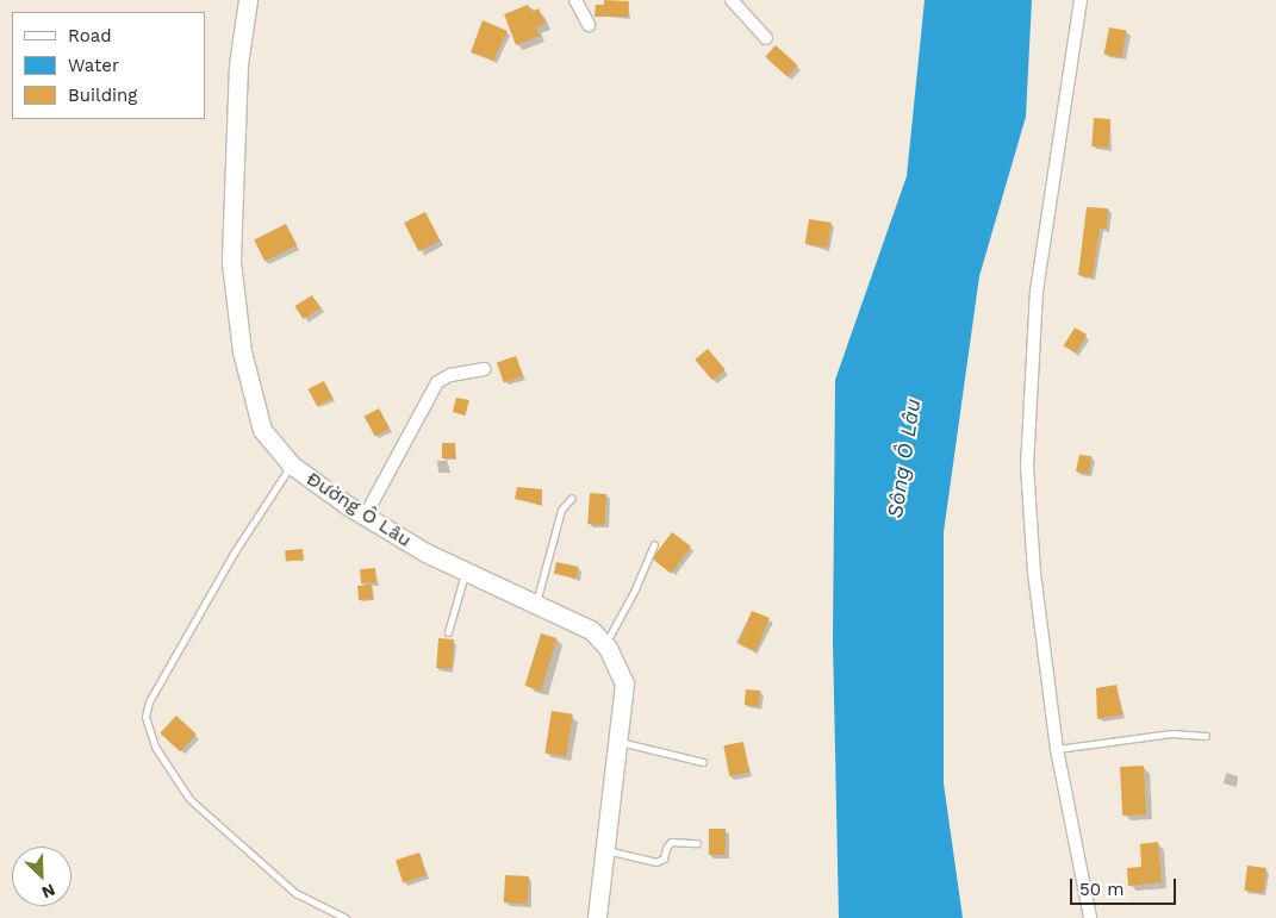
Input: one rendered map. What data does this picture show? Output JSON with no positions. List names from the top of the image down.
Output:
{
  "streets": {
    "main road": ["Đường Ô Lâu"]
  },
  "water": ["Sông Ô Lâu"],
  "legend": ["Road", "Water", "Building"],
  "scale_bar": "50 m",
  "north": "bottom right"
}
